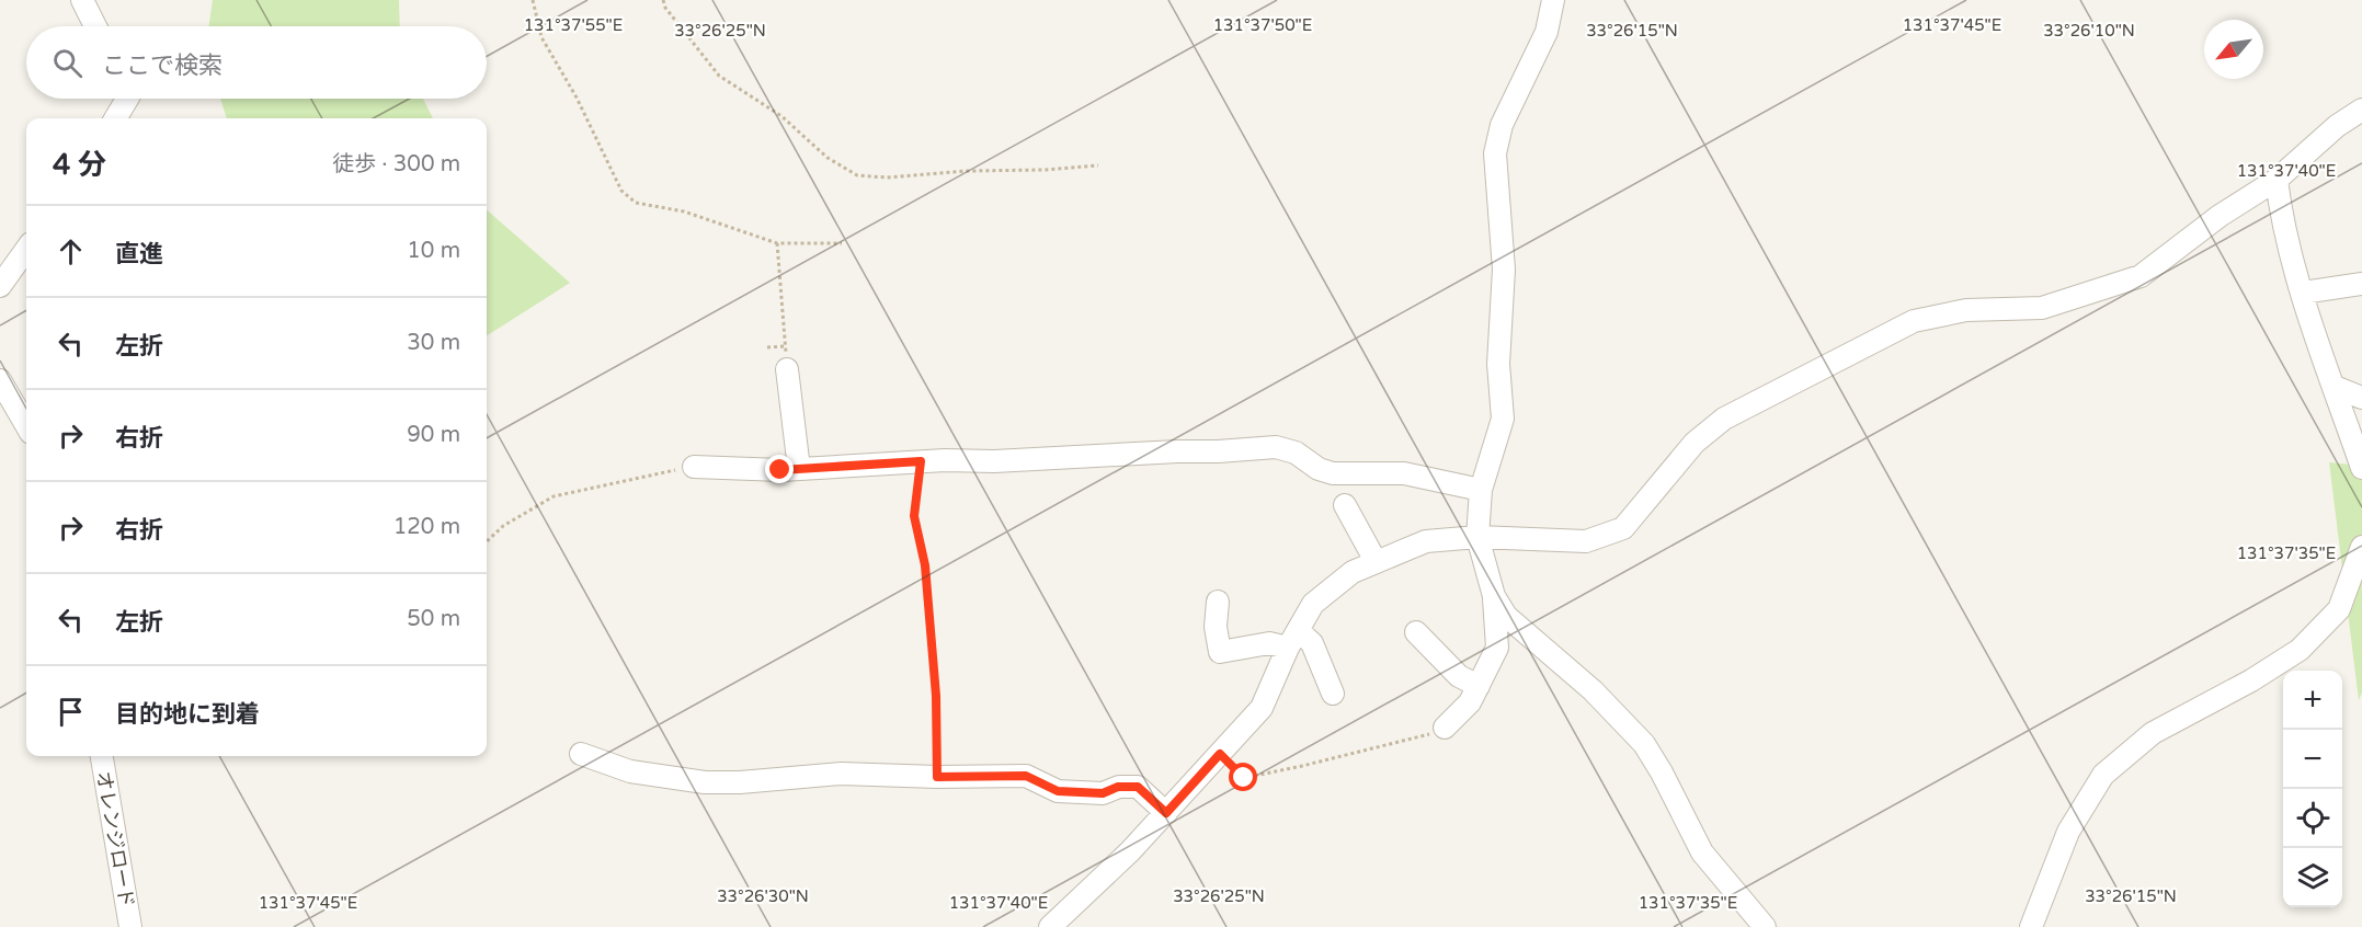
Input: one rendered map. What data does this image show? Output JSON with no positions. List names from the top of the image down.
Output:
{
  "streets": {
    "street": ["オレンジロード"]
  },
  "north": "bottom left",
  "page": {
    "search": "ここで検索",
    "heading": ["4 分", "徒歩 · 300 m"],
    "list": [
      ["直進", "10 m"],
      ["左折", "30 m"],
      ["右折", "90 m"],
      ["右折", "120 m"],
      ["左折", "50 m"],
      "目的地に到着"
    ],
    "map_buttons": ["+", "−"]
  },
  "coordinates": [
    "131°37'50\"E",
    "131°37'55\"E",
    "131°37'45\"E",
    "33°26'25\"N",
    "33°26'15\"N",
    "33°26'10\"N",
    "131°37'40\"E",
    "131°37'35\"E",
    "33°26'30\"N"
  ]
}
